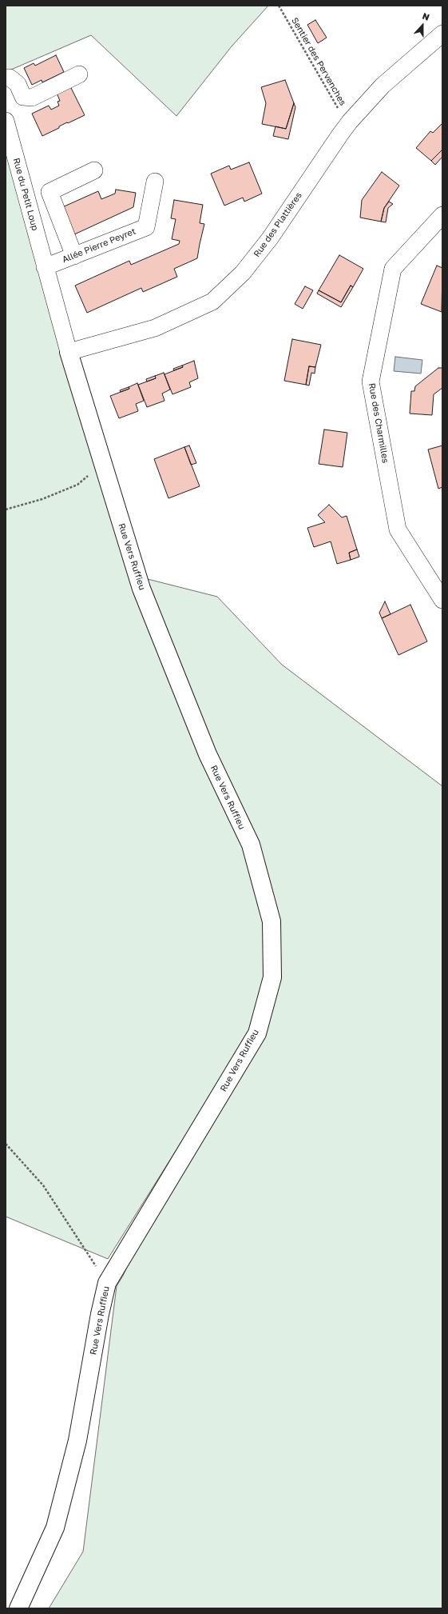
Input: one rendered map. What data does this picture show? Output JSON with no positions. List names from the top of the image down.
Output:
{
  "streets": {
    "street": [
      "Rue du Petit Loup",
      "Rue des Plattières",
      "Allée Pierre Peyret",
      "Rue des Charmilles",
      "Rue Vers Ruffieu"
    ],
    "path": ["Sentier des Pervenches"]
  },
  "crossings": [
    ["Sentier des Pervenches", "Rue des Plattières"],
    ["Rue du Petit Loup", "Rue des Plattières"],
    ["Rue du Petit Loup", "Allée Pierre Peyret"],
    ["Rue du Petit Loup", "Rue Vers Ruffieu"],
    ["Rue des Plattières", "Rue Vers Ruffieu"]
  ],
  "north": "top"
}
